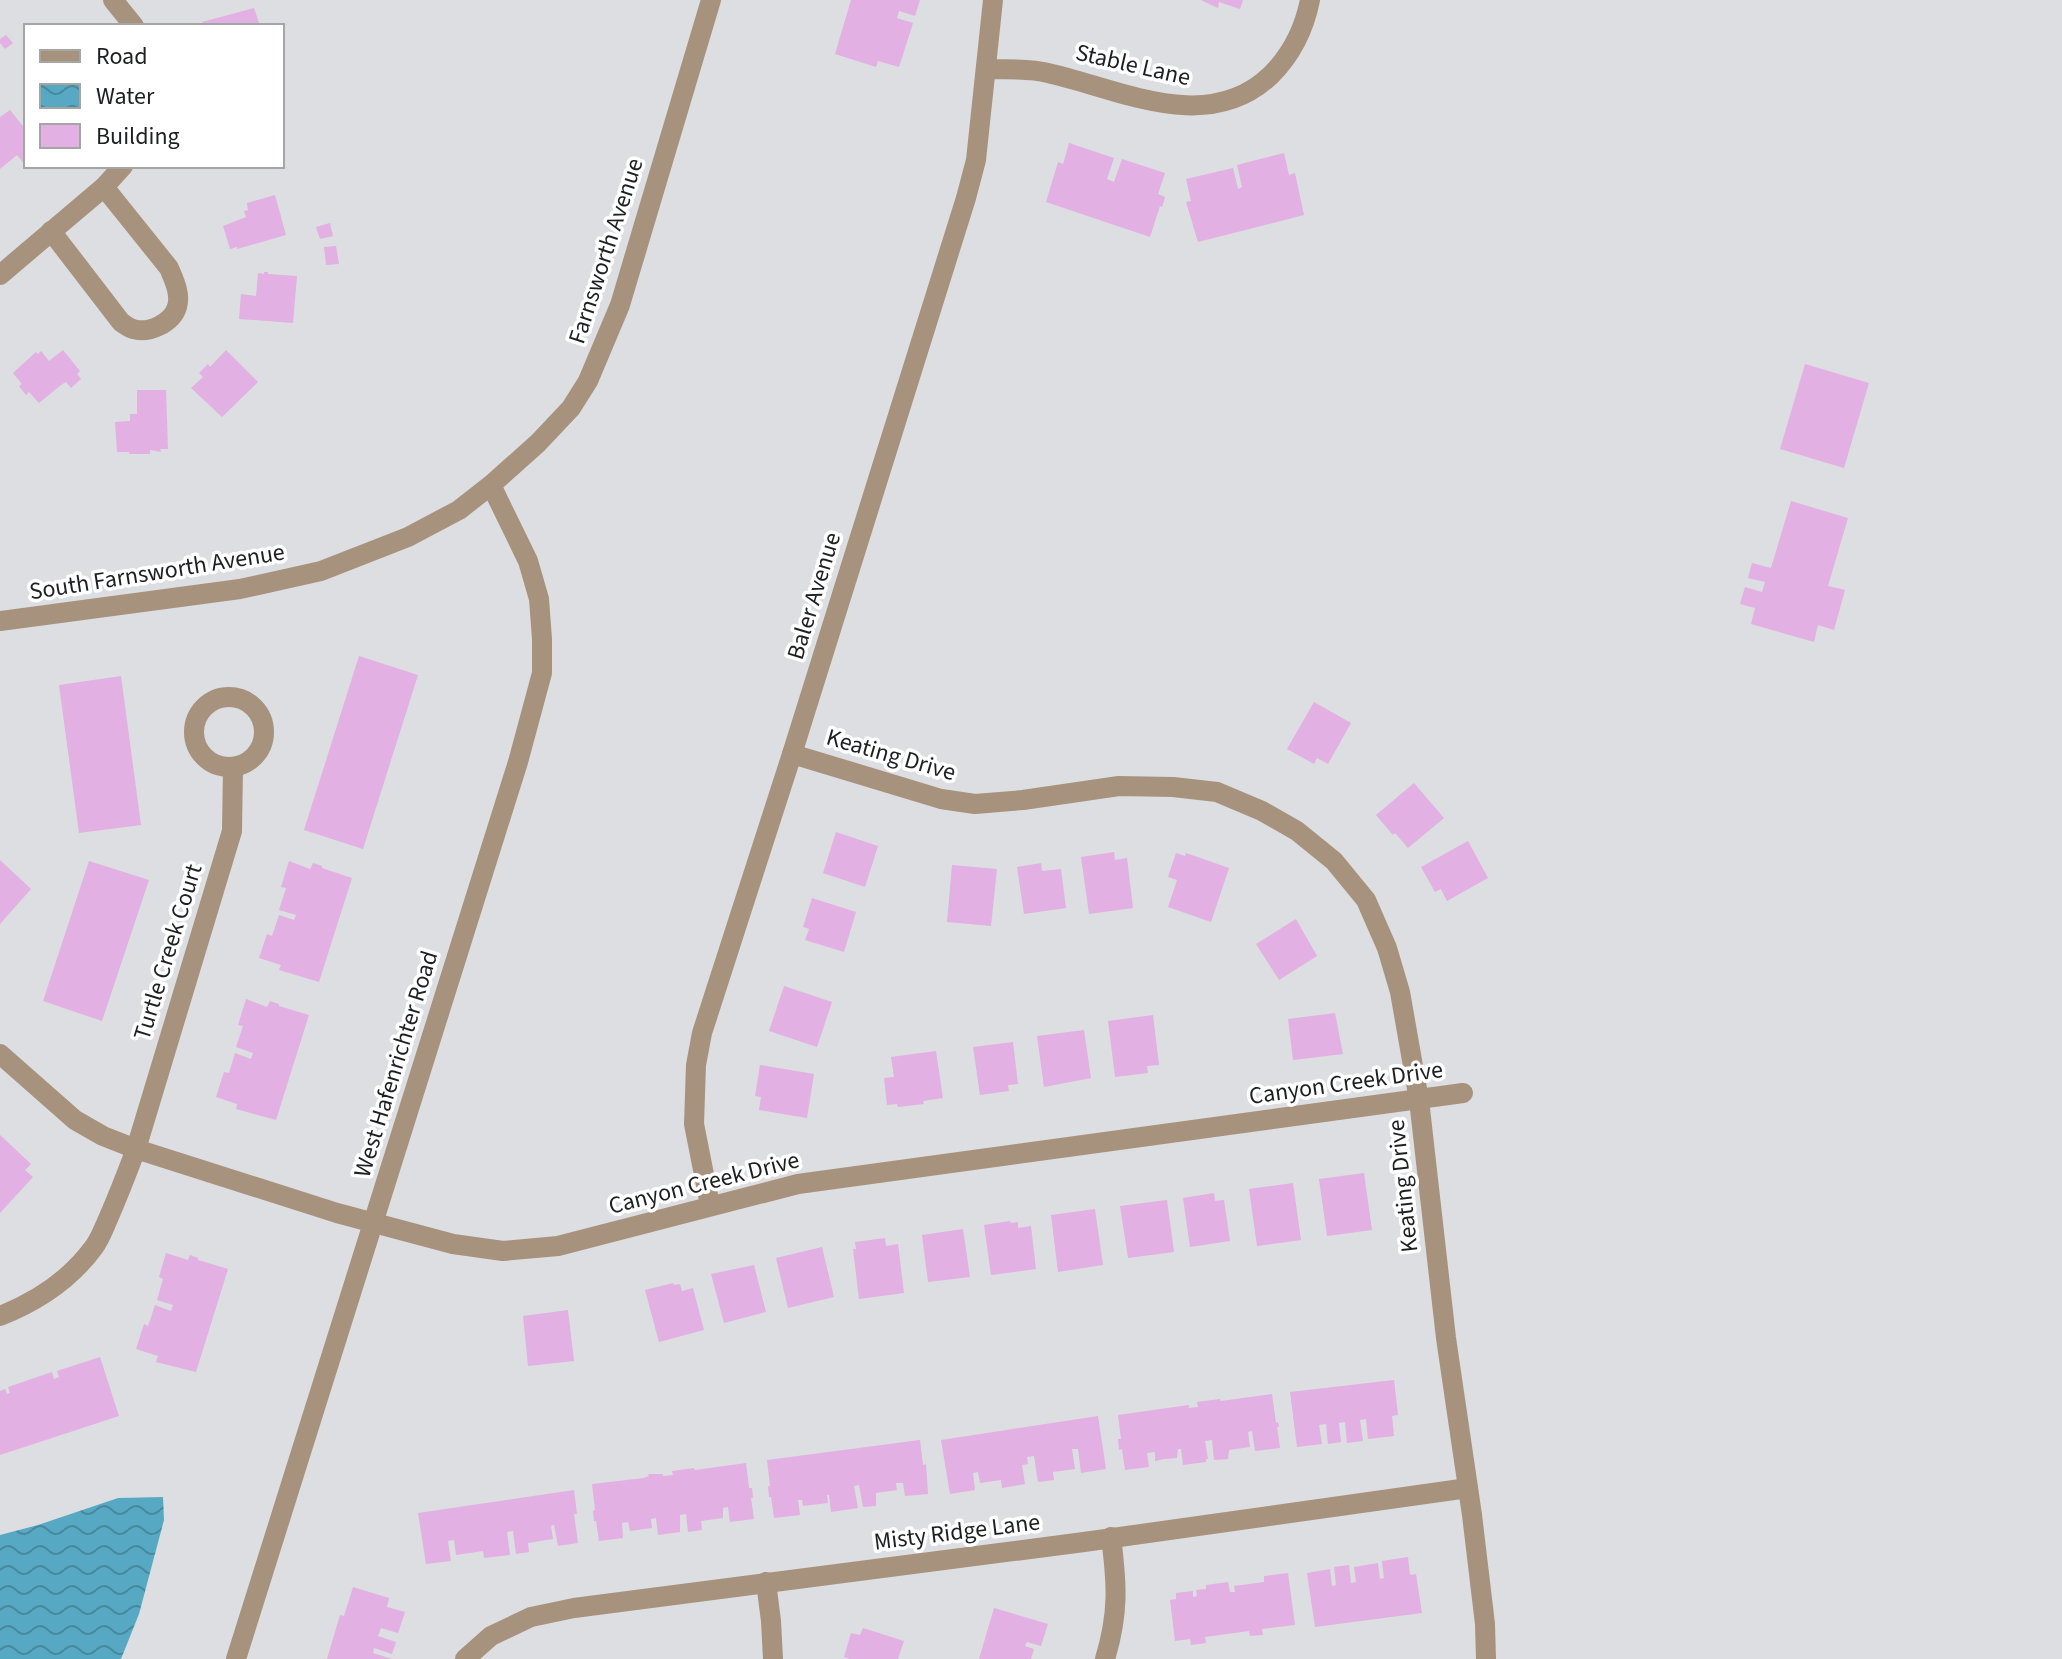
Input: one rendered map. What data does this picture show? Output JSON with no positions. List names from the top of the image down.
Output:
{
  "streets": {
    "street": [
      "Stable Lane",
      "Farnsworth Avenue",
      "South Farnsworth Avenue",
      "Baler Avenue",
      "Keating Drive",
      "Turtle Creek Court",
      "West Hafenrichter Road",
      "Canyon Creek Drive",
      "Misty Ridge Lane"
    ]
  },
  "crossings": [
    ["Stable Lane", "Baler Avenue"],
    ["Farnsworth Avenue", "South Farnsworth Avenue"],
    ["Farnsworth Avenue", "West Hafenrichter Road"],
    ["South Farnsworth Avenue", "West Hafenrichter Road"],
    ["Baler Avenue", "Keating Drive"],
    ["Baler Avenue", "Canyon Creek Drive"],
    ["Keating Drive", "Canyon Creek Drive"],
    ["Keating Drive", "Misty Ridge Lane"],
    ["Turtle Creek Court", "Canyon Creek Drive"],
    ["West Hafenrichter Road", "Canyon Creek Drive"]
  ],
  "legend": ["Road", "Water", "Building"]
}
